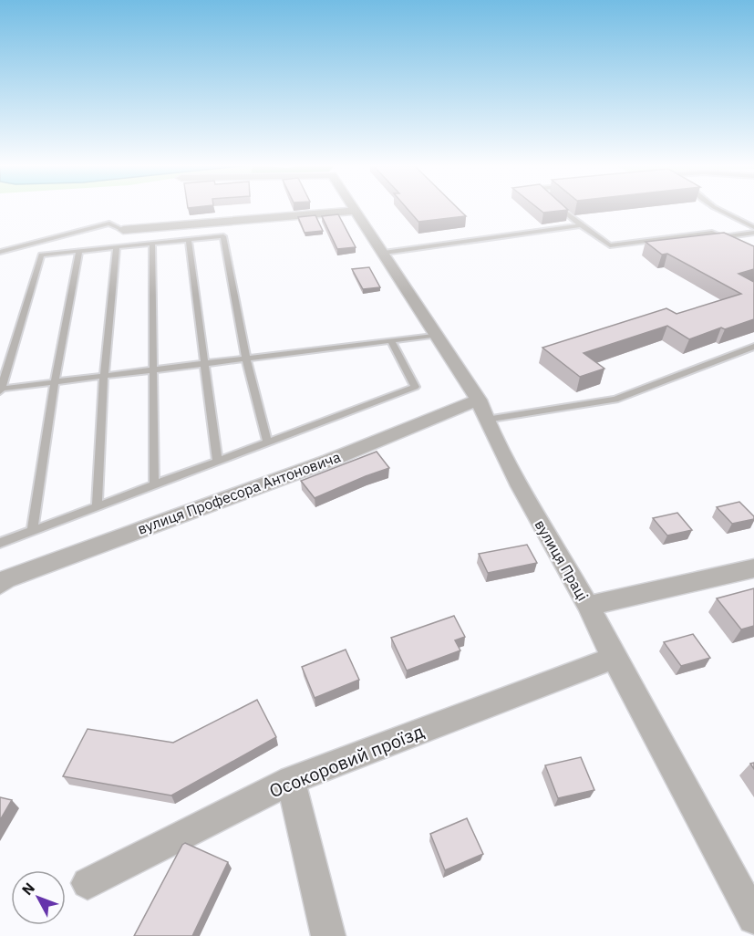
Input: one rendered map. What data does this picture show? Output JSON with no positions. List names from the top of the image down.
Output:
{
  "streets": {
    "street": ["вулиця Професора Антоновича", "вулиця Праці", "Осокоровий проїзд"]
  },
  "crossings": [
    ["вулиця Професора Антоновича", "вулиця Праці"],
    ["вулиця Праці", "Осокоровий проїзд"]
  ],
  "north": "top left"
}
